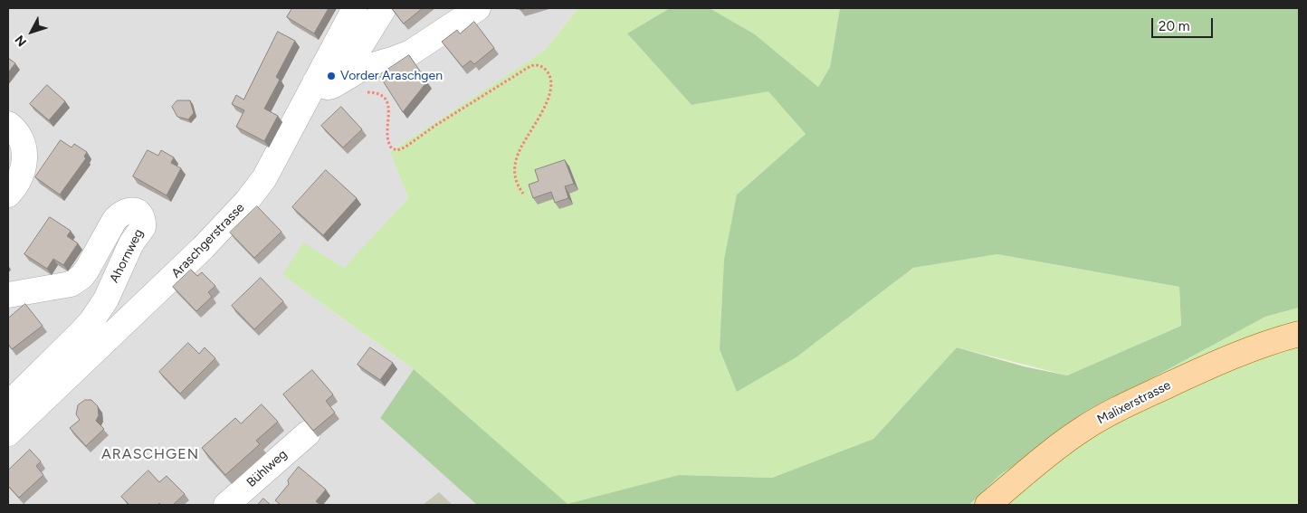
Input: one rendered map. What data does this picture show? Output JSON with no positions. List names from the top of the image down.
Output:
{
  "streets": {
    "main road": ["Malixerstrasse"],
    "street": ["Araschgerstrasse", "Ahornweg", "Bühlweg"]
  },
  "districts": ["ARASCHGEN"],
  "places": ["Vorder Araschgen"],
  "scale_bar": "20 m",
  "north": "bottom left"
}
